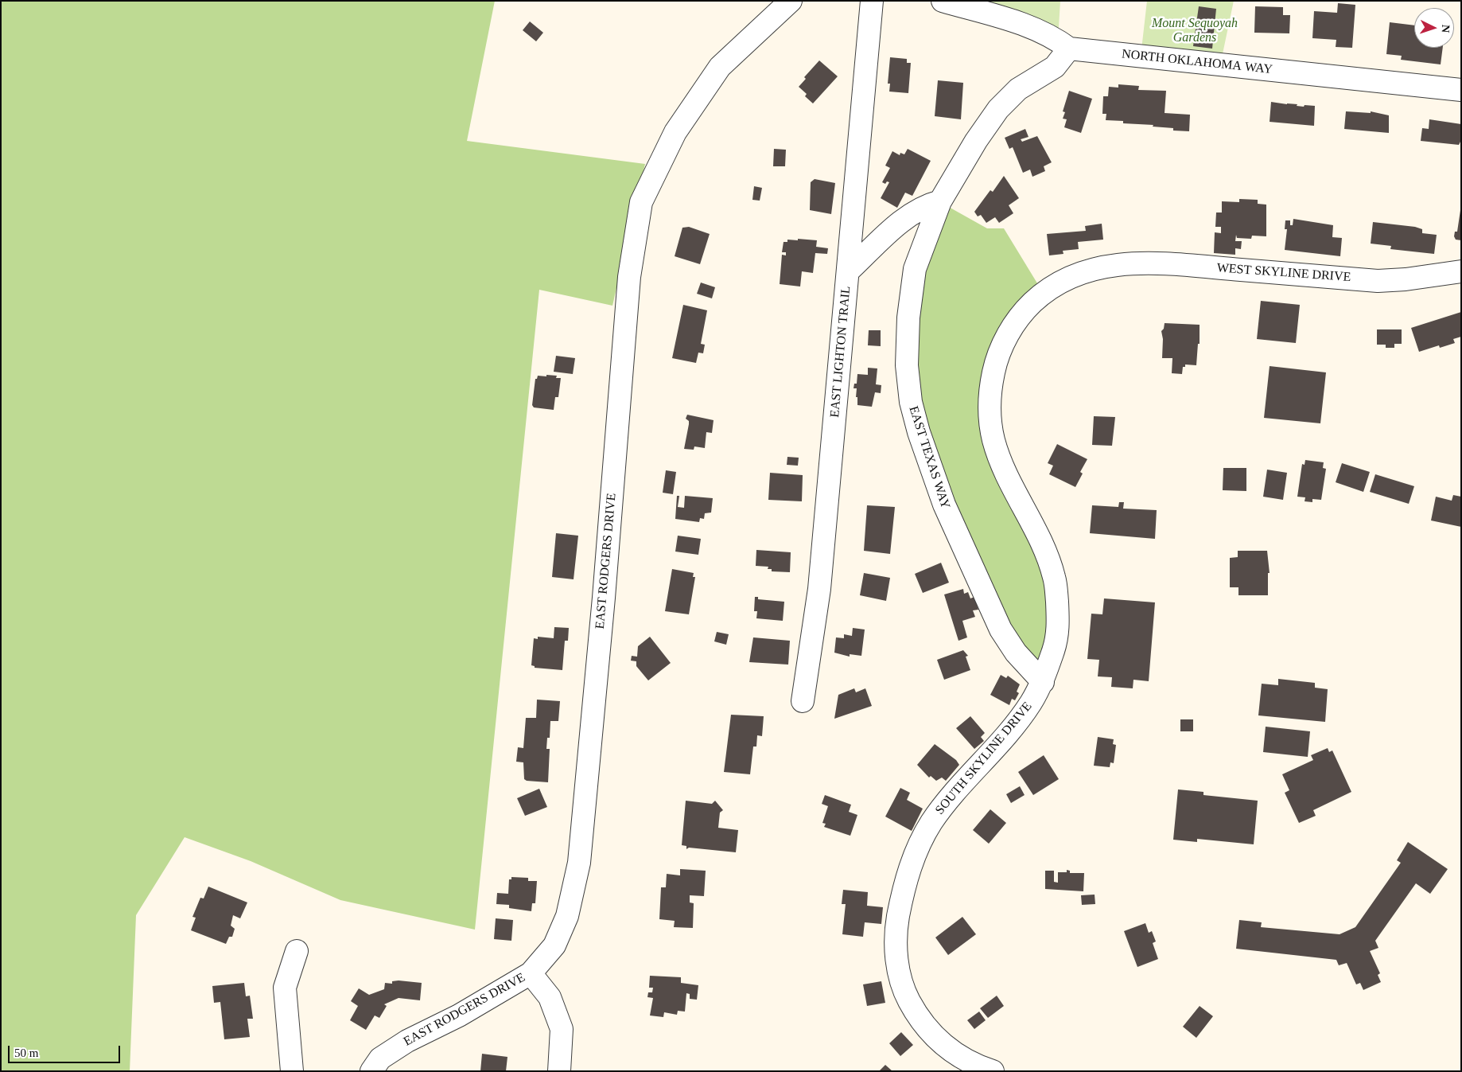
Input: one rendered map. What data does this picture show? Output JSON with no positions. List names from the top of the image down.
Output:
{
  "streets": {
    "street": [
      "NORTH OKLAHOMA WAY",
      "WEST SKYLINE DRIVE",
      "EAST LIGHTON TRAIL",
      "EAST TEXAS WAY",
      "EAST RODGERS DRIVE",
      "SOUTH SKYLINE DRIVE"
    ]
  },
  "crossings": [
    ["NORTH OKLAHOMA WAY", "EAST TEXAS WAY"],
    ["WEST SKYLINE DRIVE", "SOUTH SKYLINE DRIVE"],
    ["EAST TEXAS WAY", "SOUTH SKYLINE DRIVE"]
  ],
  "parks": ["Mount Sequoyah Gardens"],
  "scale_bar": "50 m",
  "north": "right"
}
